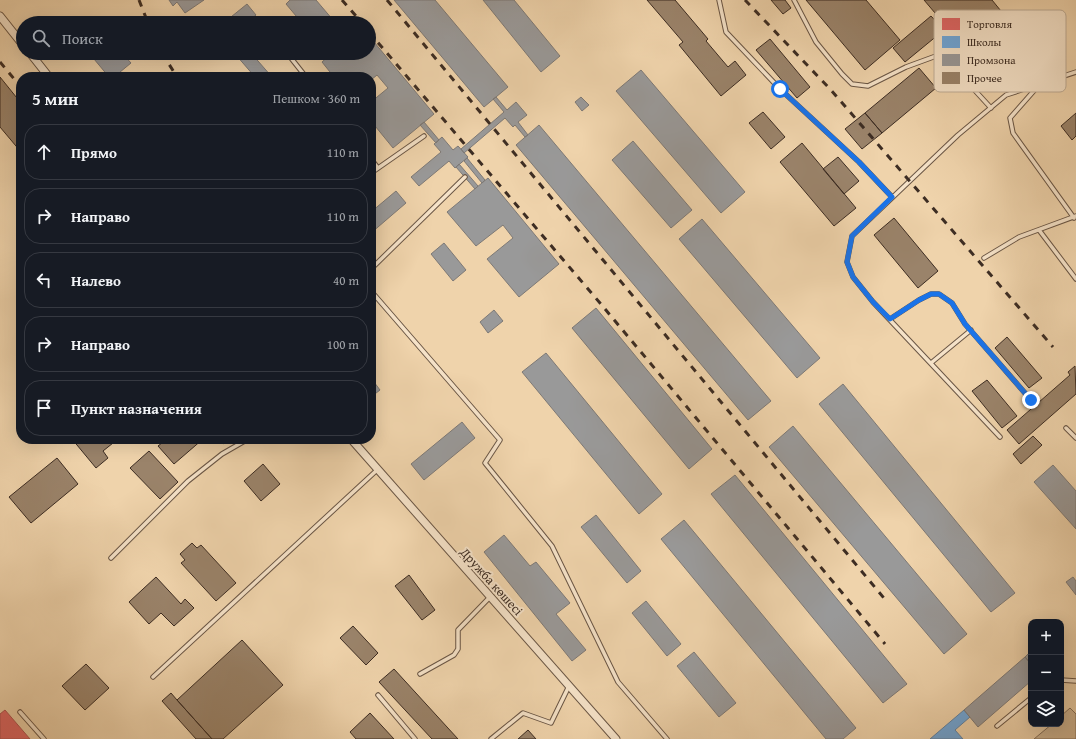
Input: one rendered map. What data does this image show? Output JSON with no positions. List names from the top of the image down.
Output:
{
  "streets": {
    "street": ["Дружба көшесі"]
  },
  "legend": [
    "Торговля",
    "Школы",
    "Промзона",
    "Прочее"
  ],
  "page": {
    "search": "Поиск",
    "heading": ["5 мин", "Пешком · 360 m"],
    "list": [
      ["Прямо", "110 m"],
      ["Направо", "110 m"],
      ["Налево", "40 m"],
      ["Направо", "100 m"],
      "Пункт назначения"
    ],
    "map_buttons": ["+", "−"]
  }
}
